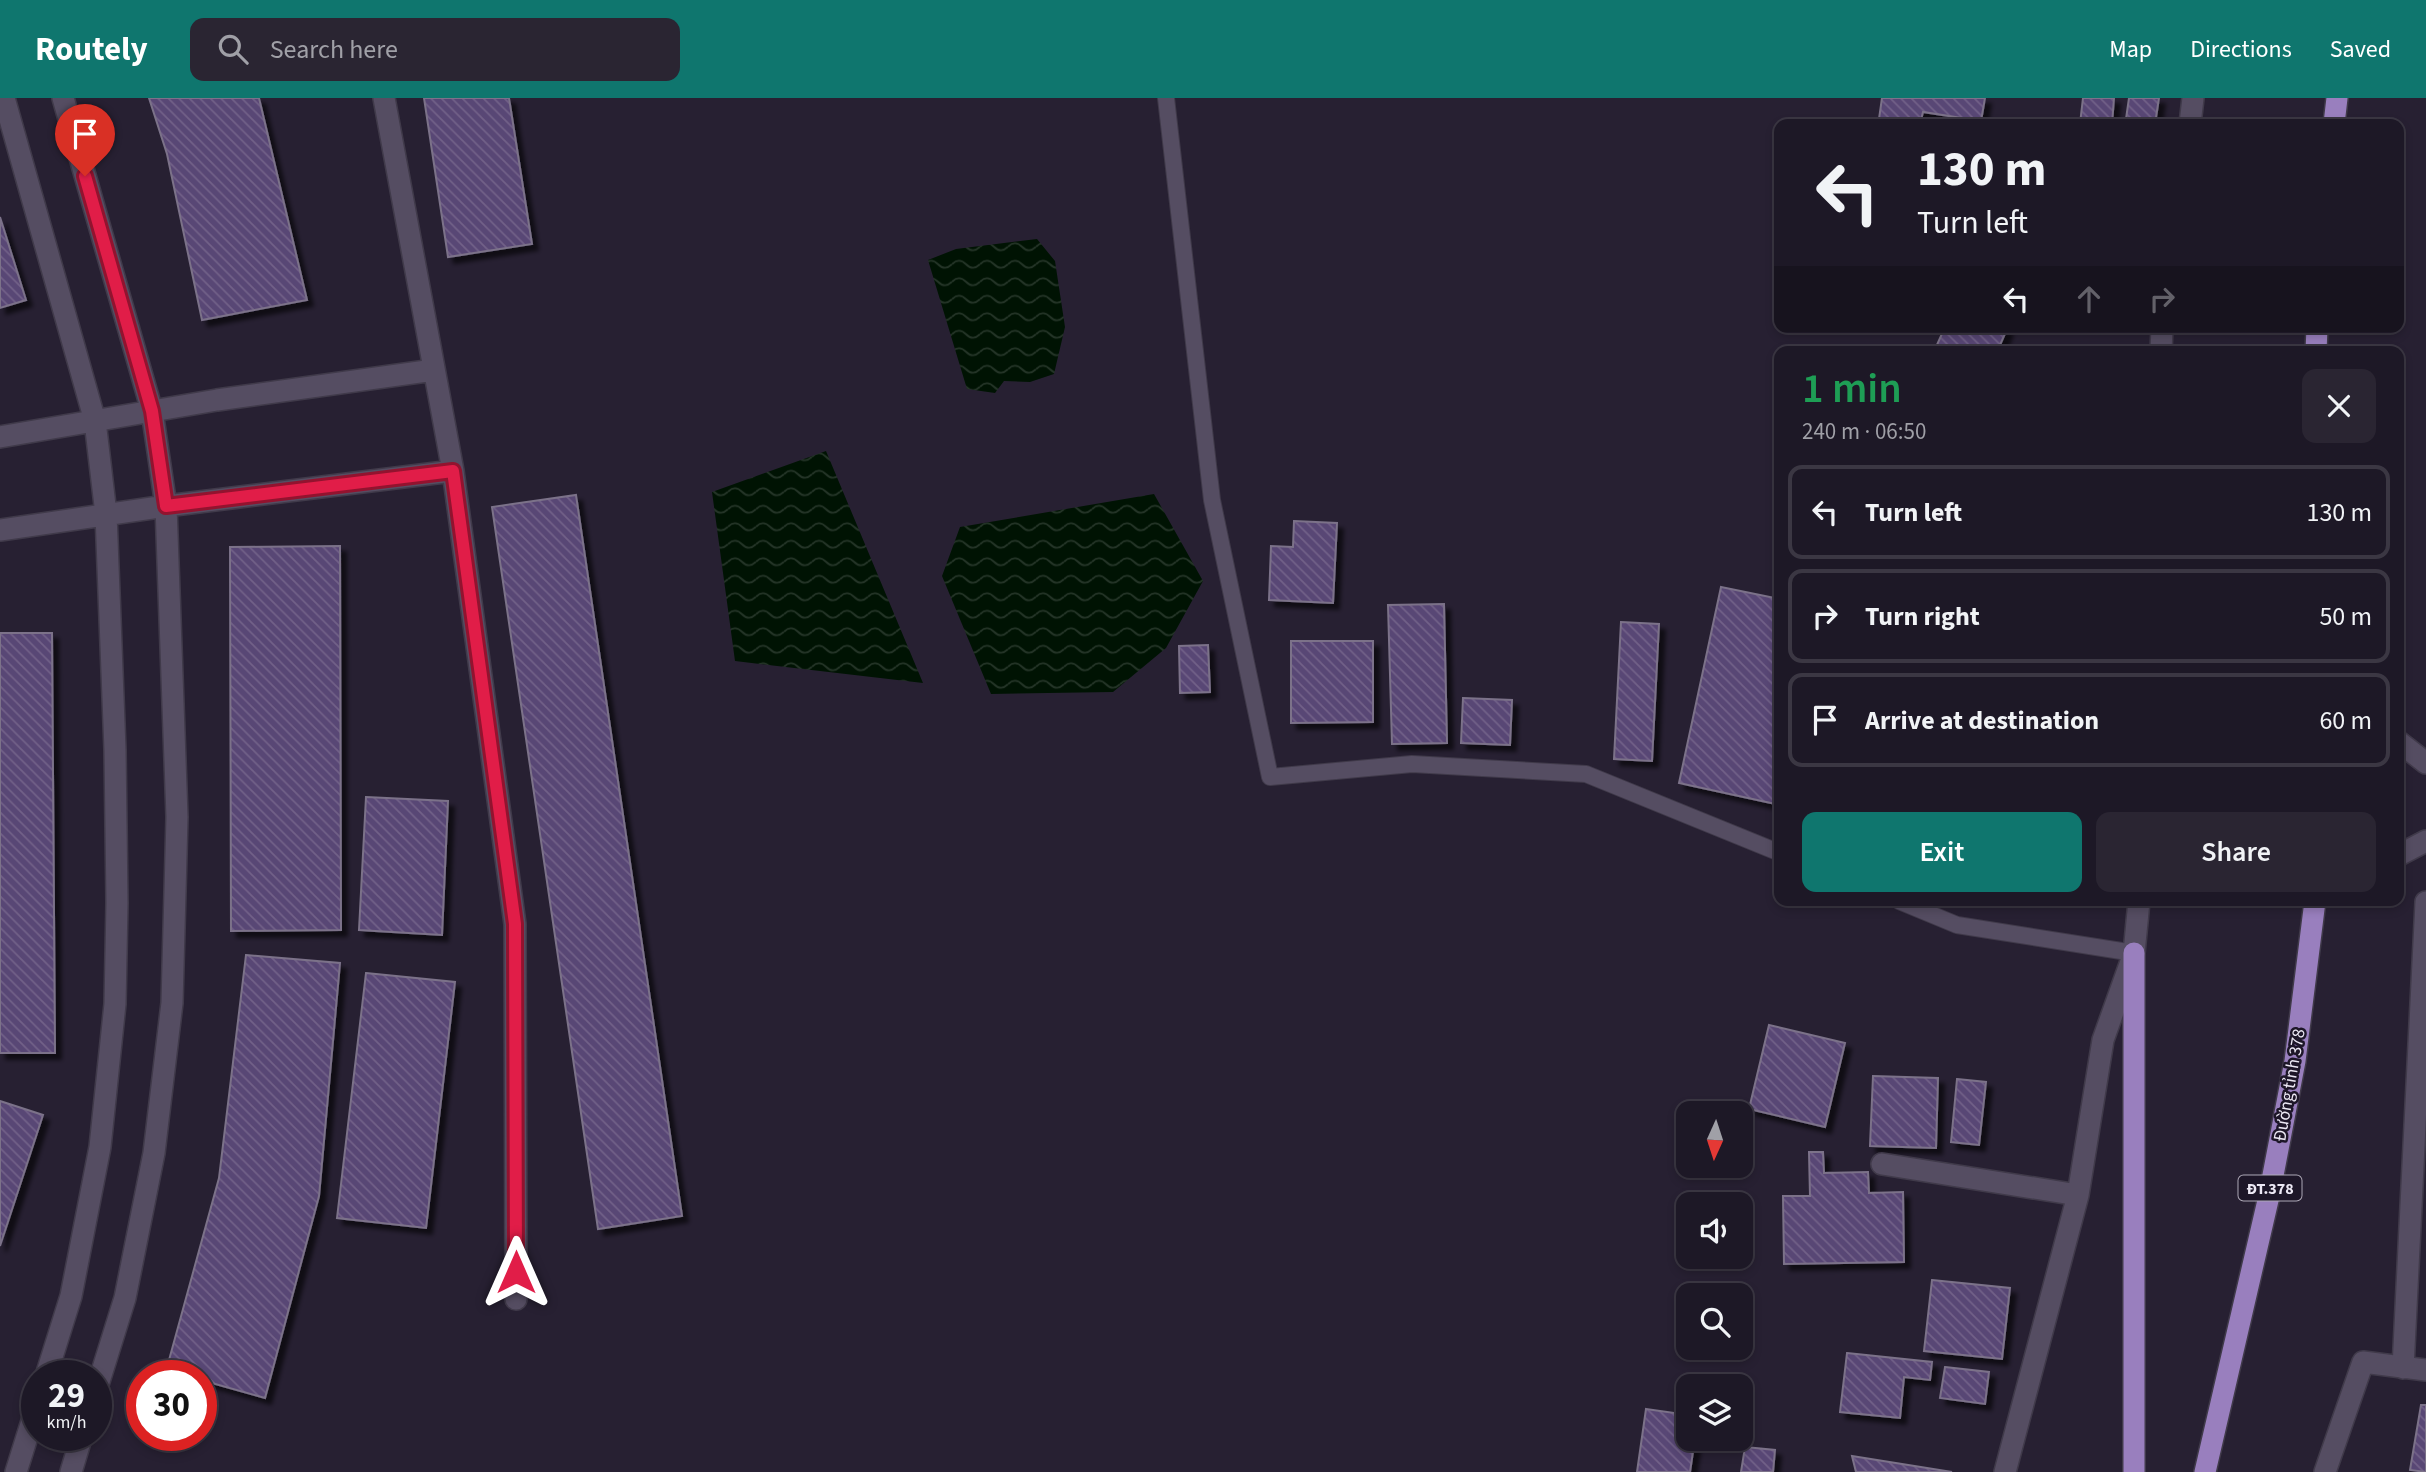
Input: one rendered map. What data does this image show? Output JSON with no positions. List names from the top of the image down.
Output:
{
  "streets": {
    "main road": ["Đường tỉnh 378", "ĐT.378"]
  },
  "north": "bottom",
  "page": {
    "header": "Routely",
    "search": "Search here",
    "nav": ["Map", "Directions", "Saved"],
    "turn": ["130 m", "Turn left"],
    "heading": ["1 min", "240 m · 06:50"],
    "list": [
      {
        "name": "Turn left",
        "value": "130 m"
      },
      {
        "name": "Turn right",
        "value": "50 m"
      },
      {
        "name": "Arrive at destination",
        "value": "60 m"
      }
    ],
    "buttons": ["Exit", "Share"],
    "speed": "29 km/h",
    "limit": "30"
  }
}
